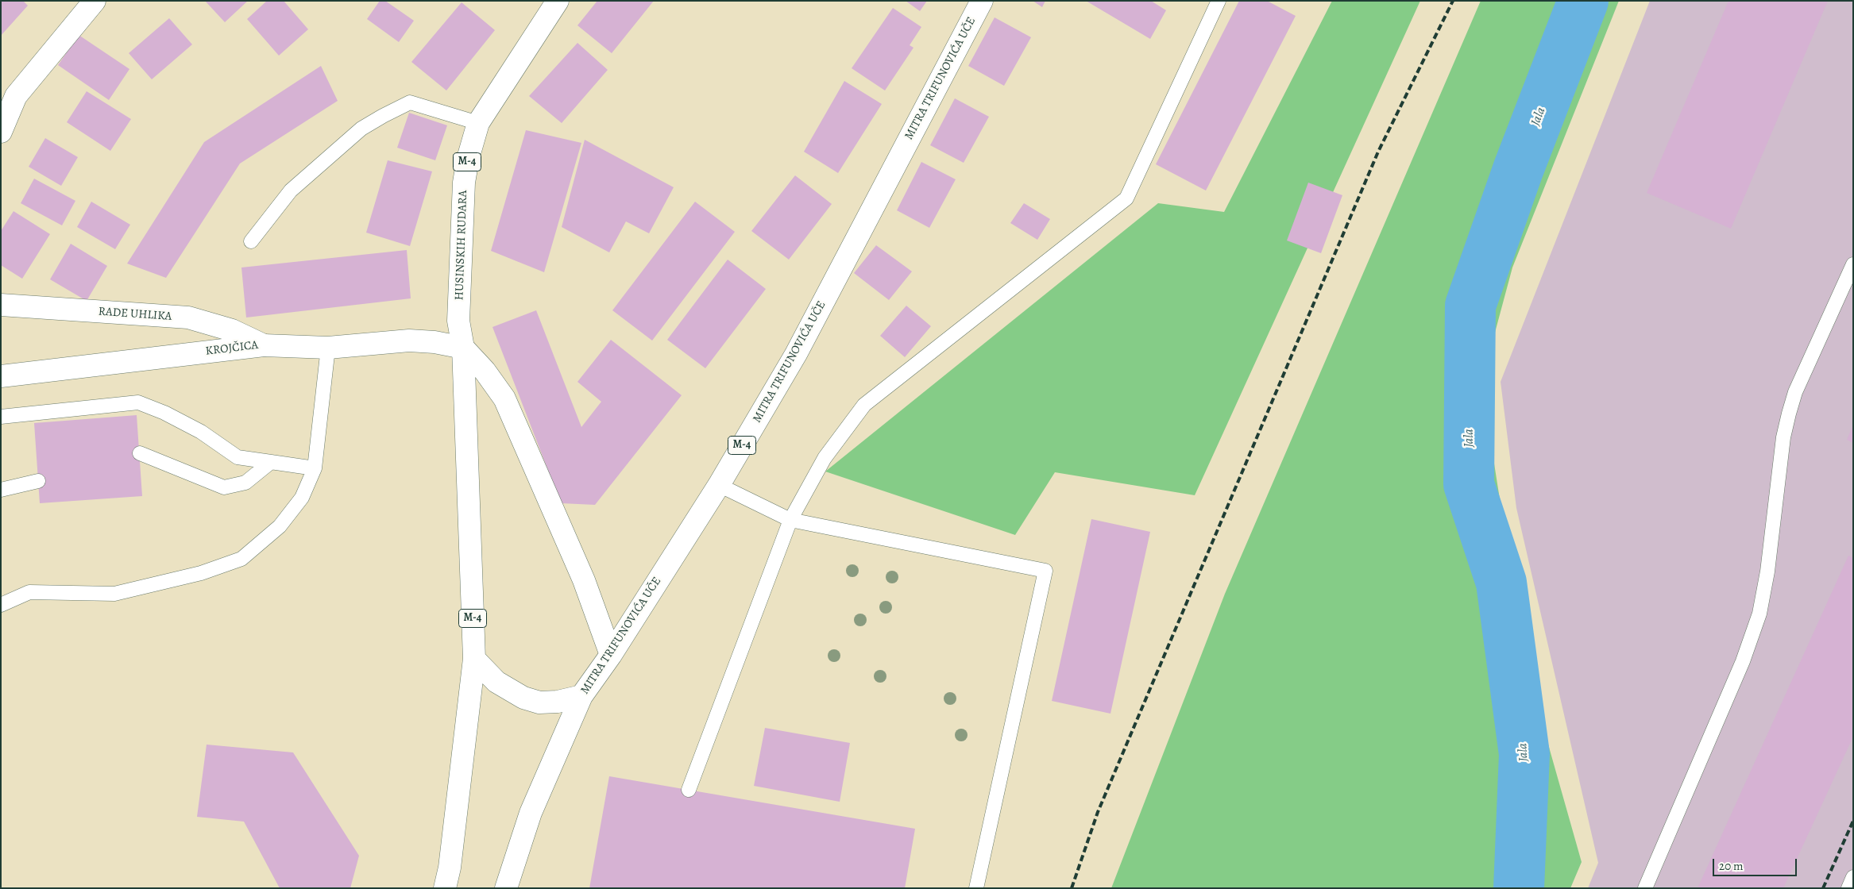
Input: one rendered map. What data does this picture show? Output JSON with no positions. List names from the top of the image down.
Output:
{
  "streets": {
    "main road": [
      "MITRA TRIFUNOVIĆA UČE",
      "M-4",
      "HUSINSKIH RUDARA",
      "RADE UHLIKA",
      "KROJČICA"
    ]
  },
  "crossings": [
    ["M-4", "HUSINSKIH RUDARA"],
    ["M-4", "KROJČICA"],
    ["HUSINSKIH RUDARA", "KROJČICA"],
    ["RADE UHLIKA", "KROJČICA"]
  ],
  "water": ["Jala"],
  "scale_bar": "20 m"
}
